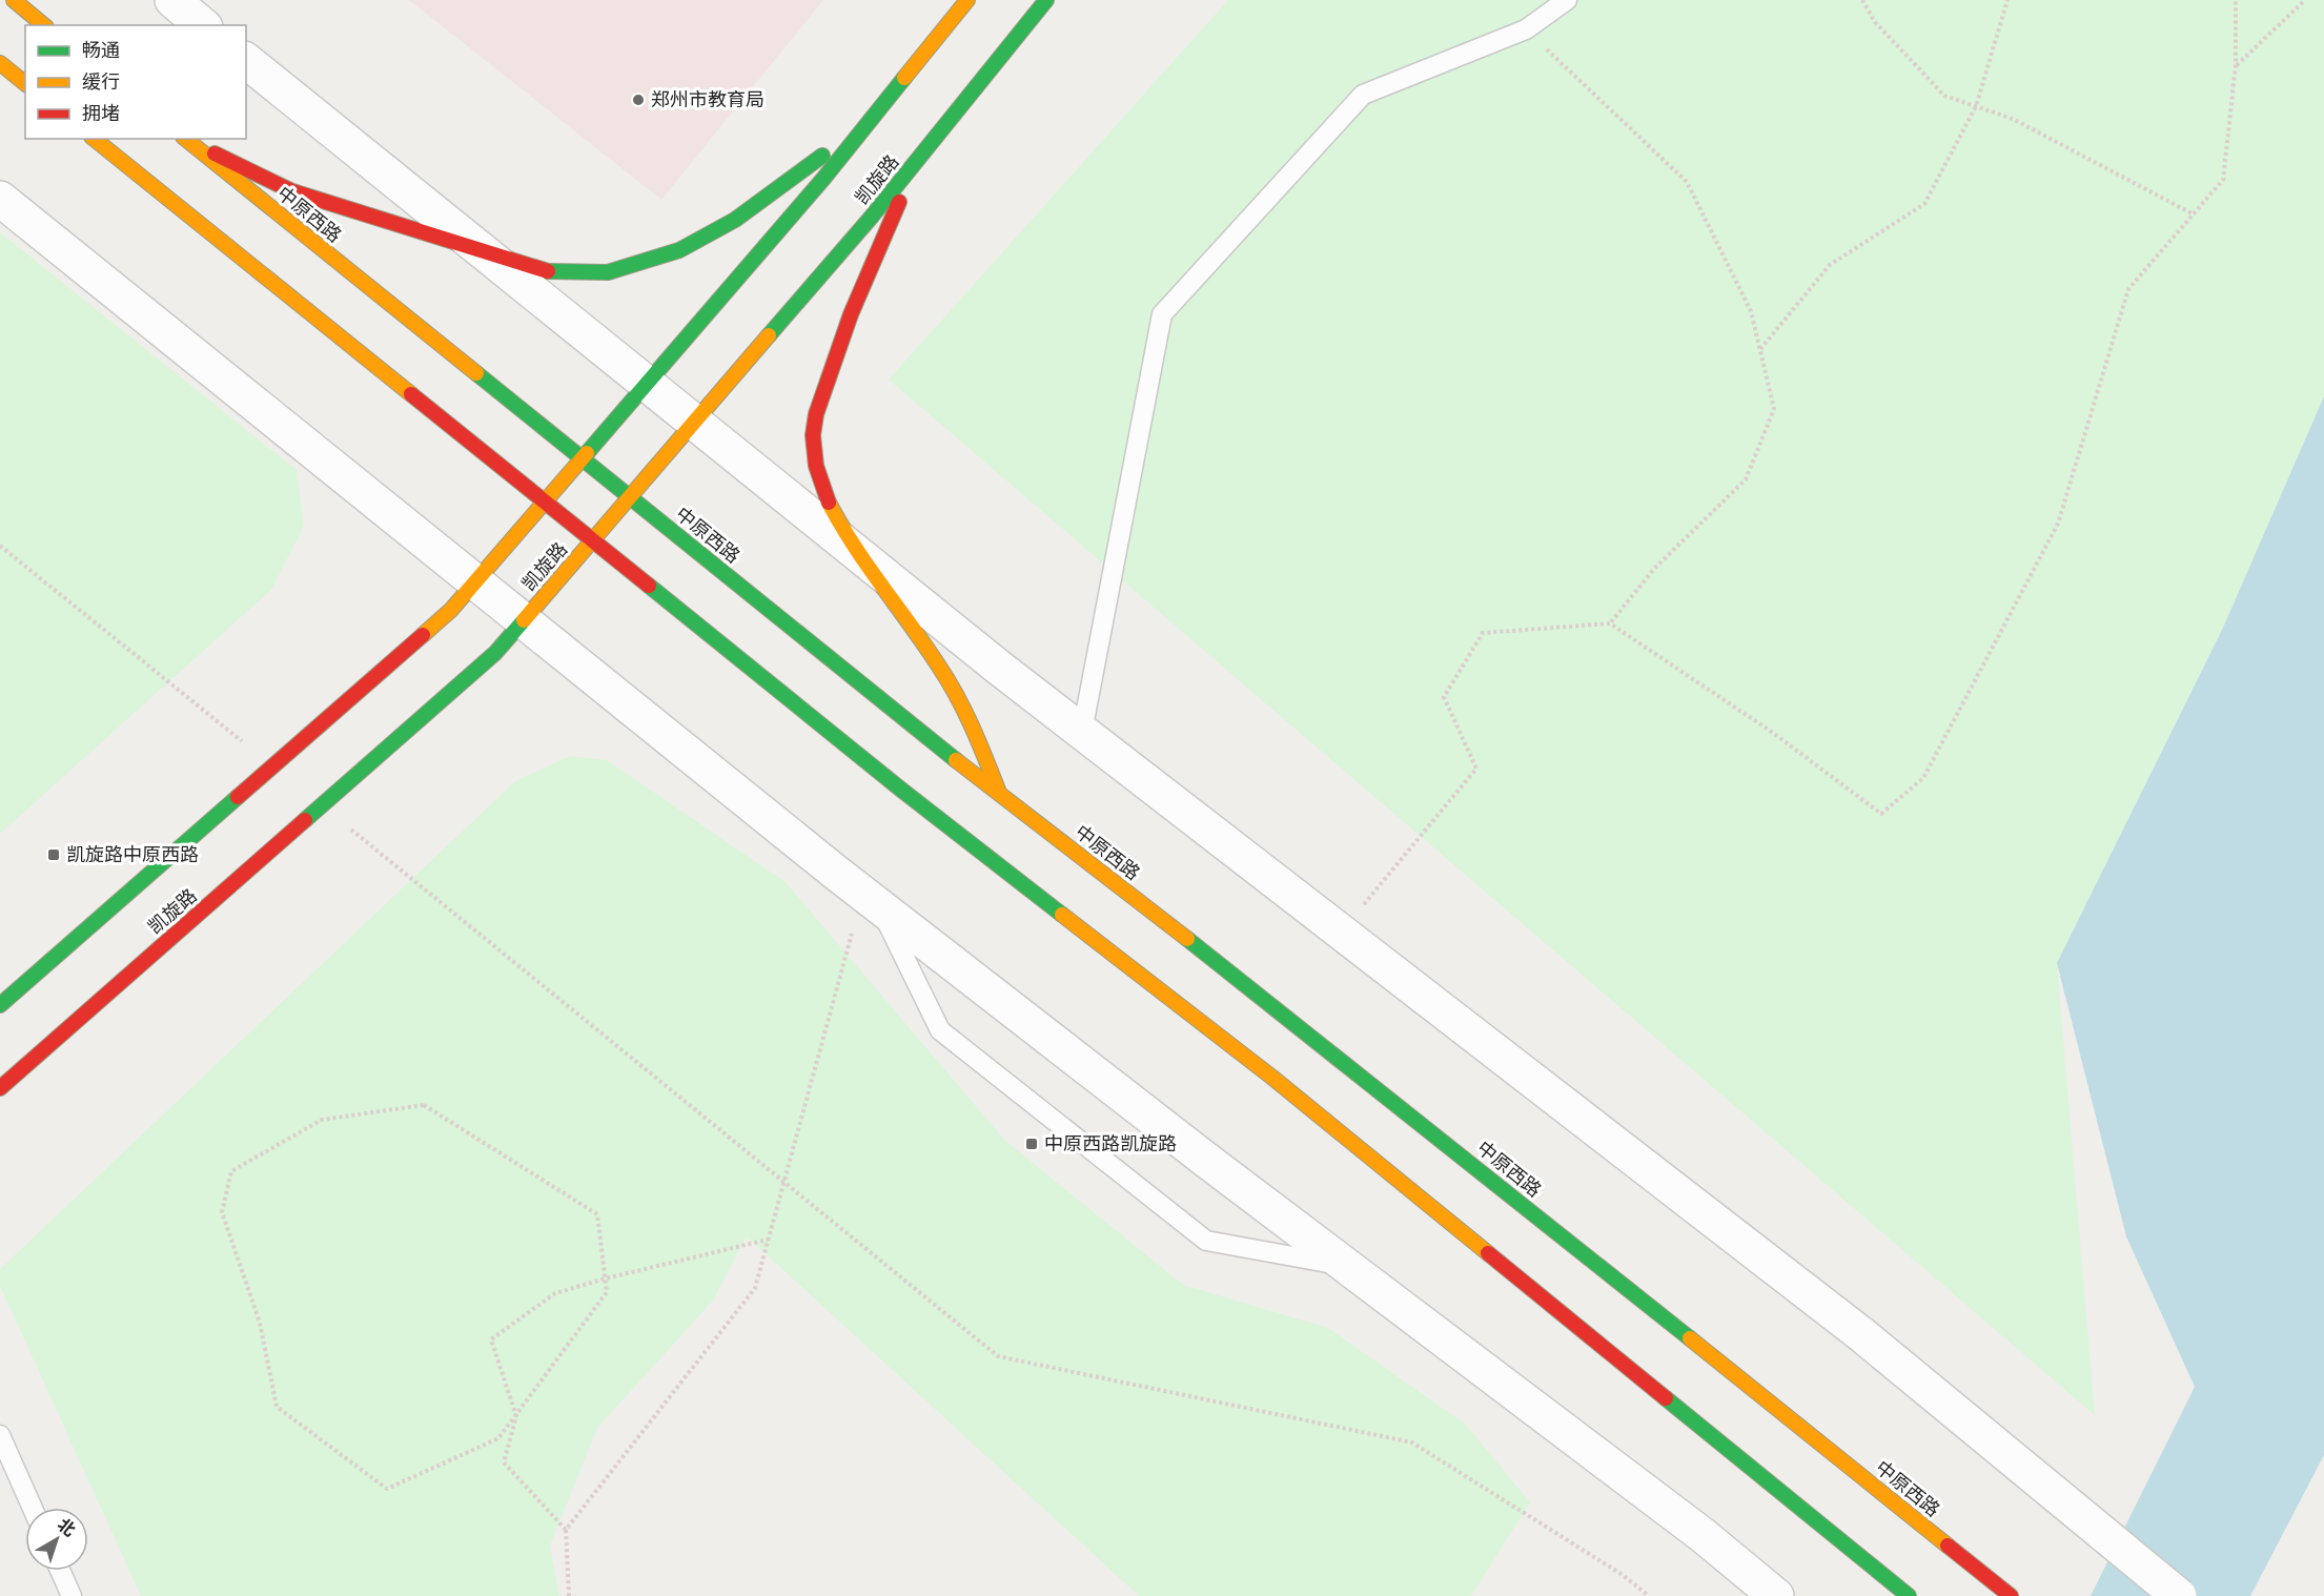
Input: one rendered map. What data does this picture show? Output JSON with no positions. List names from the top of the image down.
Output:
{
  "streets": {
    "main road": ["凯旋路", "中原西路"]
  },
  "crossings": [
    ["凯旋路", "中原西路"]
  ],
  "places": {
    "other": ["郑州市教育局"],
    "transit": ["凯旋路中原西路", "中原西路凯旋路"]
  },
  "legend": ["畅通", "缓行", "拥堵"],
  "north": "top right"
}
